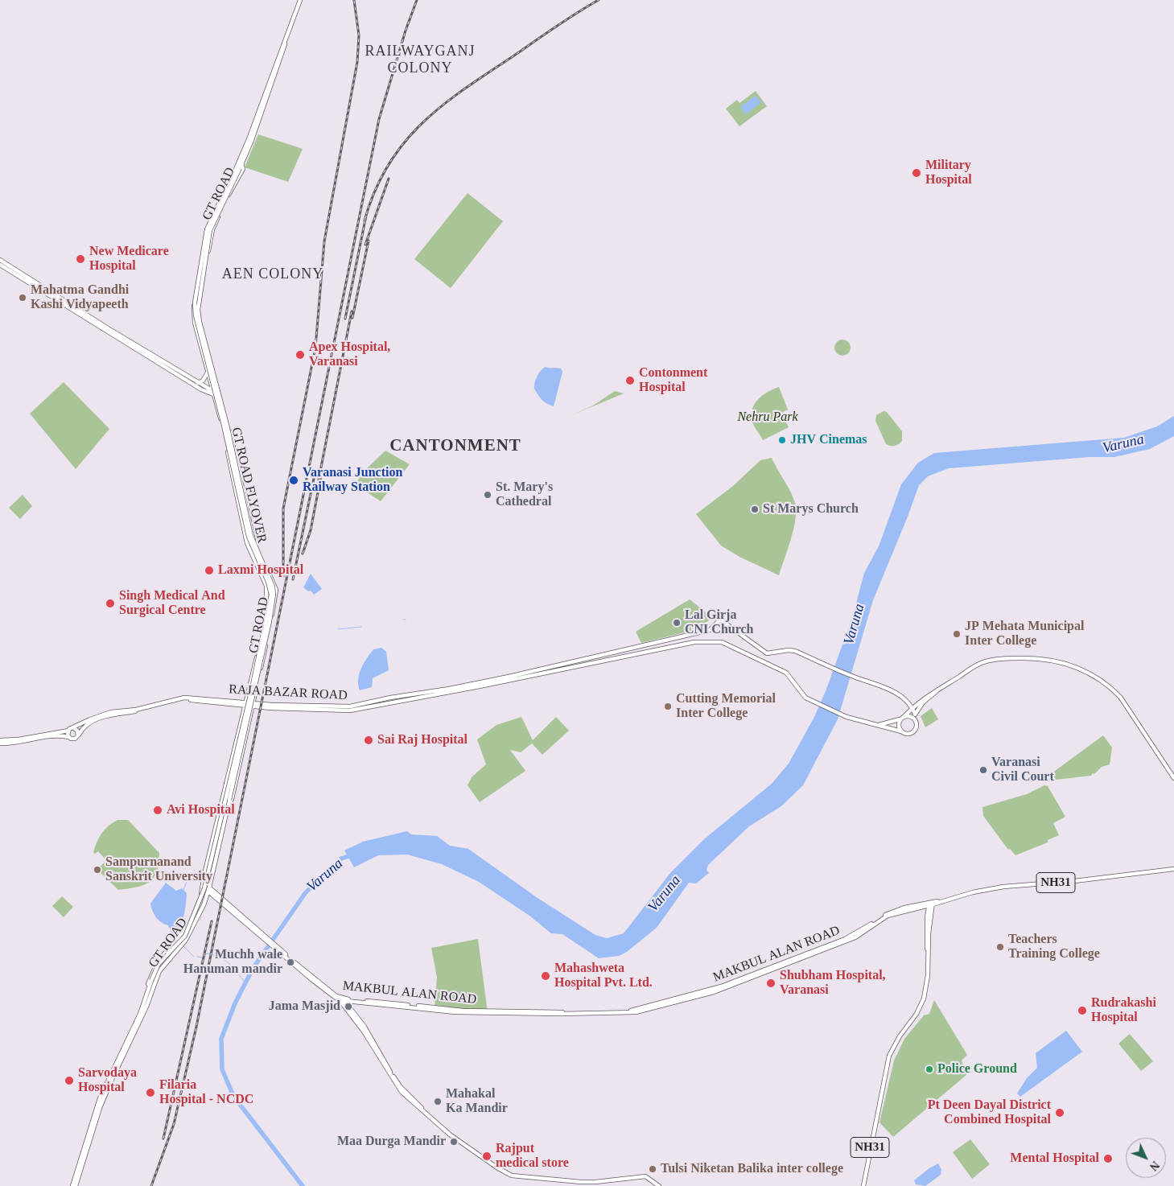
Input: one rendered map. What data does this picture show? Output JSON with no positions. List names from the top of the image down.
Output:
{
  "streets": {
    "main road": [
      "GT ROAD",
      "GT ROAD FLYOVER",
      "RAJA BAZAR ROAD",
      "NH31",
      "MAKBUL ALAN ROAD"
    ]
  },
  "crossings": [
    ["GT ROAD", "GT ROAD FLYOVER"],
    ["GT ROAD", "RAJA BAZAR ROAD"],
    ["NH31", "MAKBUL ALAN ROAD"]
  ],
  "districts": ["RAILWAYGANJ COLONY", "AEN COLONY", "CANTONMENT"],
  "water": ["Varuna"],
  "parks": ["Nehru Park"],
  "places": [
    "Military Hospital",
    "New Medicare Hospital",
    "Mahatma Gandhi Kashi Vidyapeeth",
    "Apex Hospital, Varanasi",
    "Contonment Hospital",
    "JHV Cinemas",
    "Varanasi Junction Railway Station",
    "St. Mary's Cathedral",
    "St Marys Church",
    "Laxmi Hospital",
    "Singh Medical And Surgical Centre",
    "Lal Girja CNI Church",
    "JP Mehata Municipal Inter College",
    "Cutting Memorial Inter College",
    "Sai Raj Hospital",
    "Varanasi Civil Court",
    "Avi Hospital",
    "Sampurnanand Sanskrit University",
    "Teachers Training College",
    "Muchh wale Hanuman mandir",
    "Mahashweta Hospital Pvt. Ltd.",
    "Shubham Hospital, Varanasi",
    "Jama Masjid",
    "Rudrakashi Hospital",
    "Police Ground",
    "Sarvodaya Hospital",
    "Filaria Hospital - NCDC",
    "Mahakal Ka Mandir",
    "Pt Deen Dayal District Combined Hospital",
    "Maa Durga Mandir",
    "Rajput medical store",
    "Mental Hospital",
    "Tulsi Niketan Balika inter college"
  ],
  "north": "bottom right"
}
